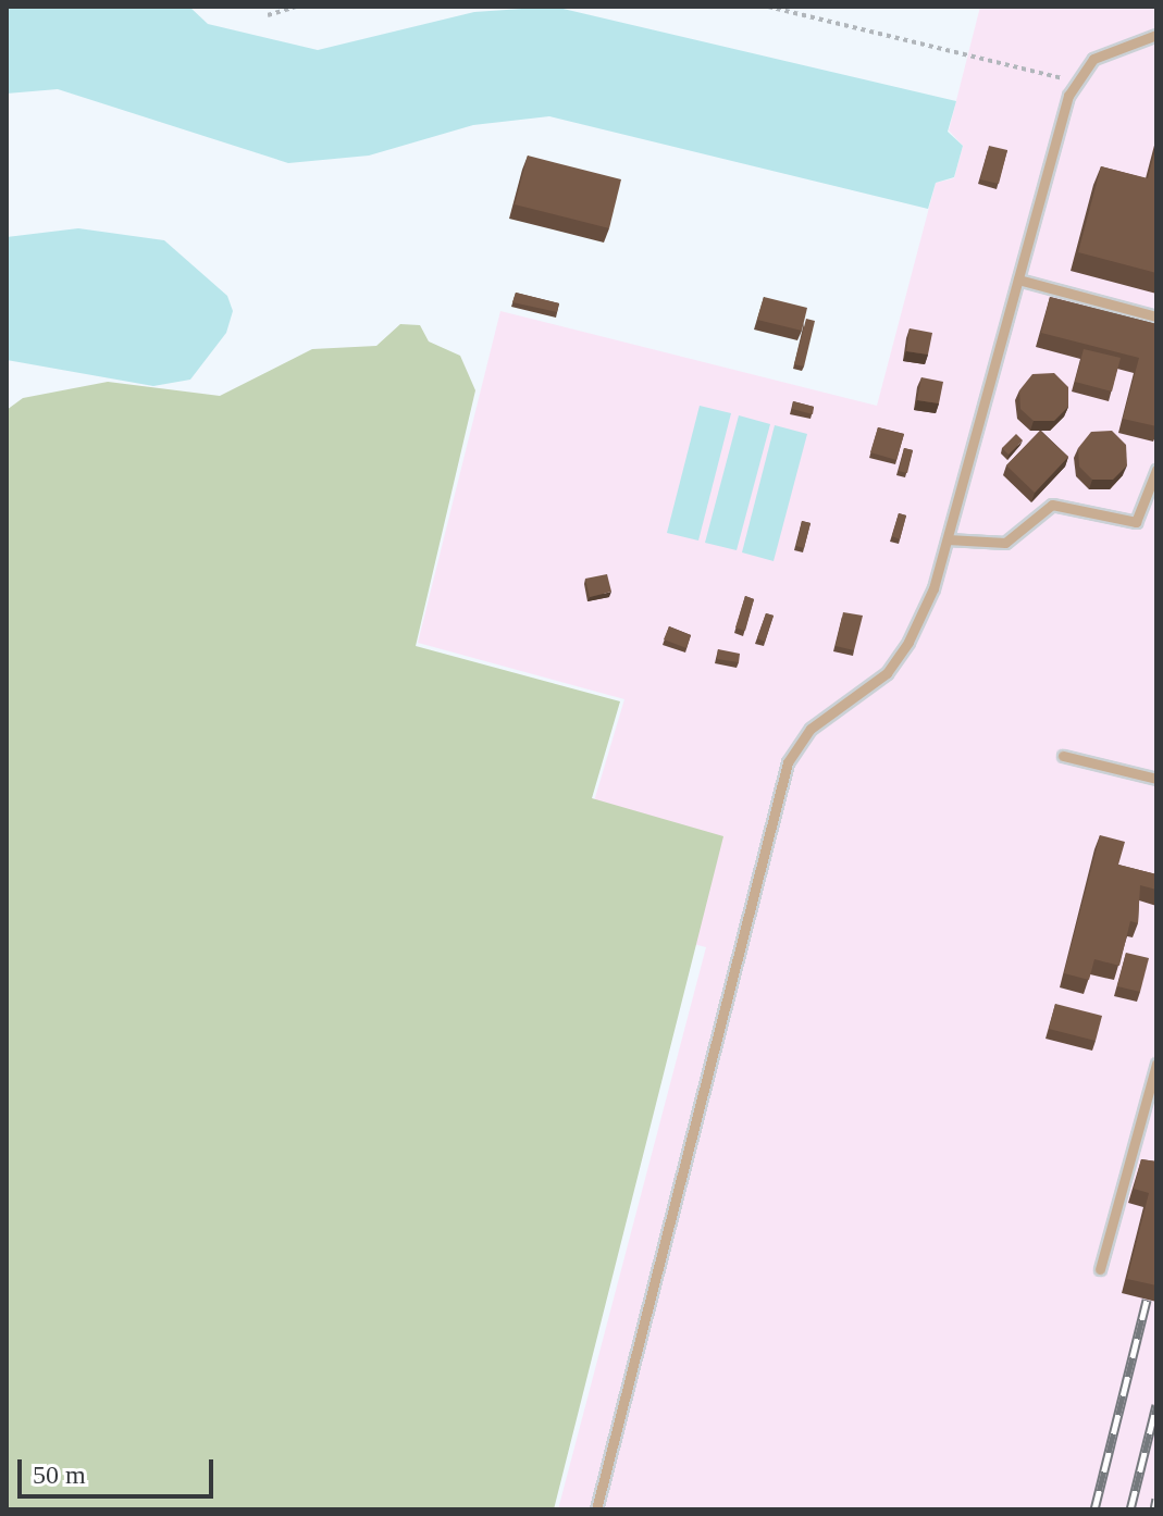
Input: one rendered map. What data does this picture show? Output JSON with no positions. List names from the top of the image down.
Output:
{
  "scale_bar": "50 m"
}
